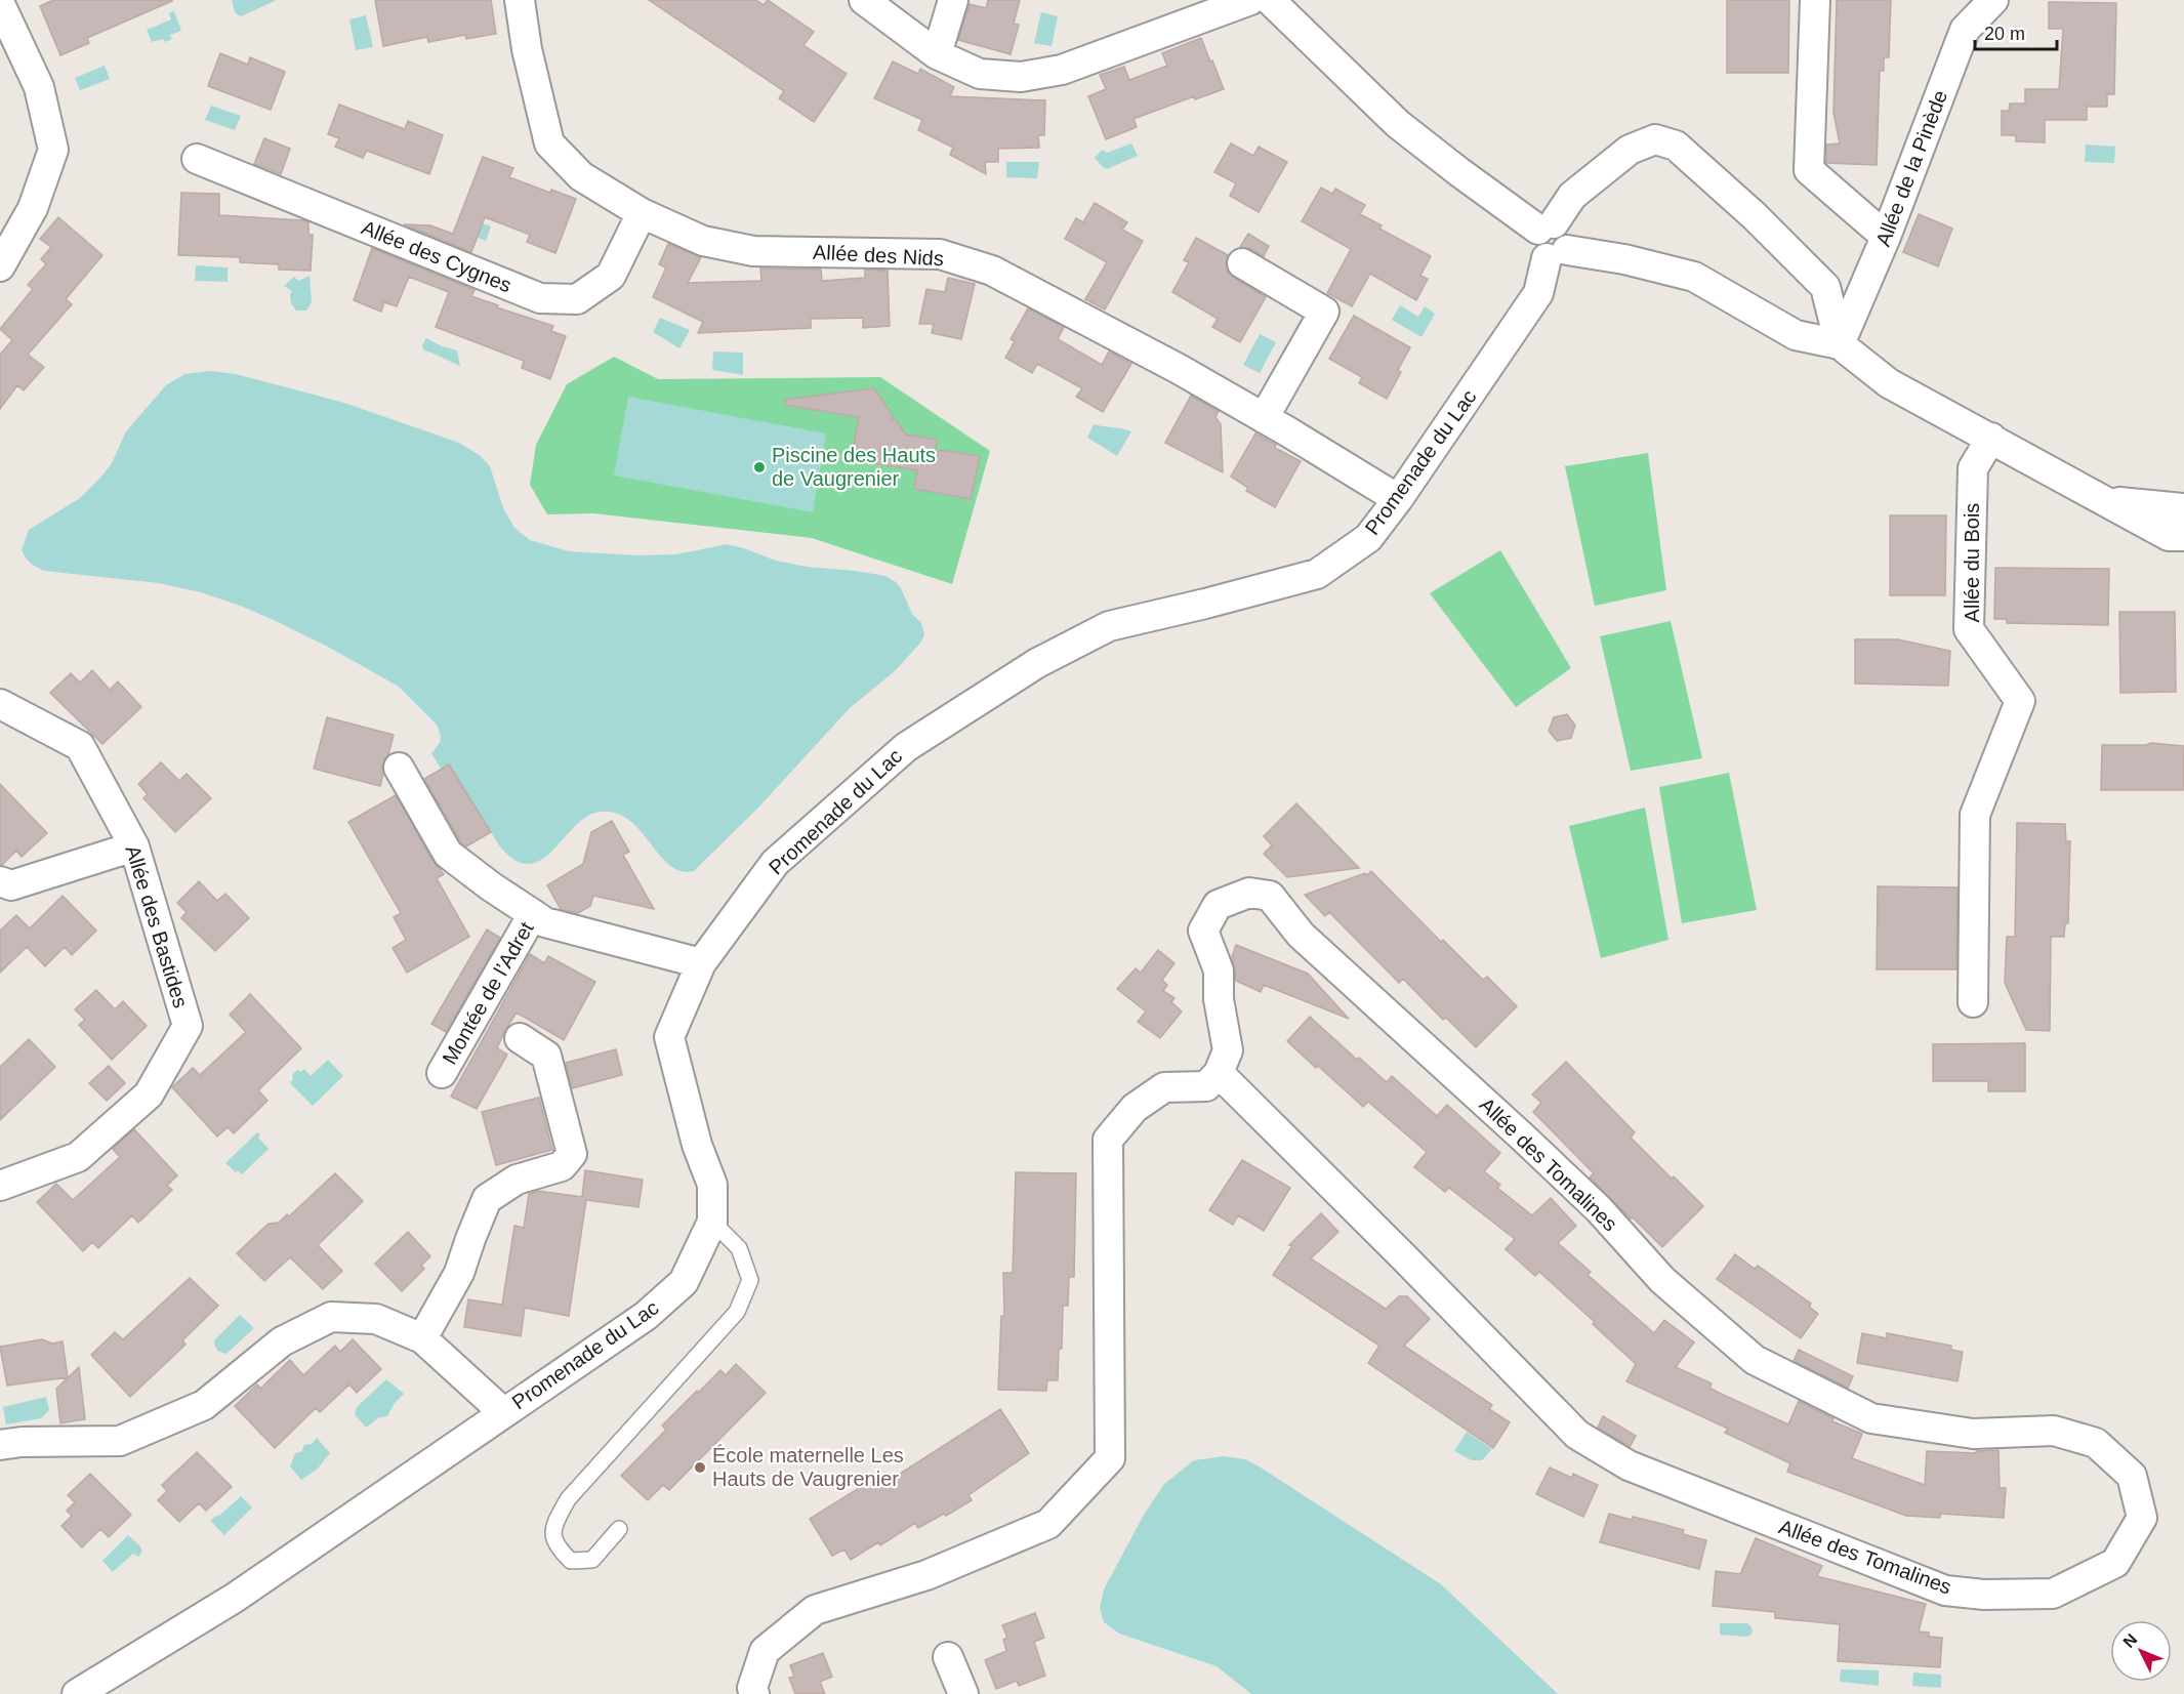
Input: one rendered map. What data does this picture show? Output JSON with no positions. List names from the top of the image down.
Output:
{
  "streets": {
    "street": [
      "Allée de la Pinède",
      "Allée des Nids",
      "Allée des Cygnes",
      "Promenade du Lac",
      "Allée du Bois",
      "Allée des Bastides",
      "Montée de l’Adret",
      "Allée des Tomalines"
    ]
  },
  "crossings": [
    ["Allée des Nids", "Allée des Cygnes"],
    ["Allée des Nids", "Promenade du Lac"]
  ],
  "places": ["Piscine des Hauts de Vaugrenier", "École maternelle Les Hauts de Vaugrenier"],
  "scale_bar": "20 m",
  "north": "top left"
}
